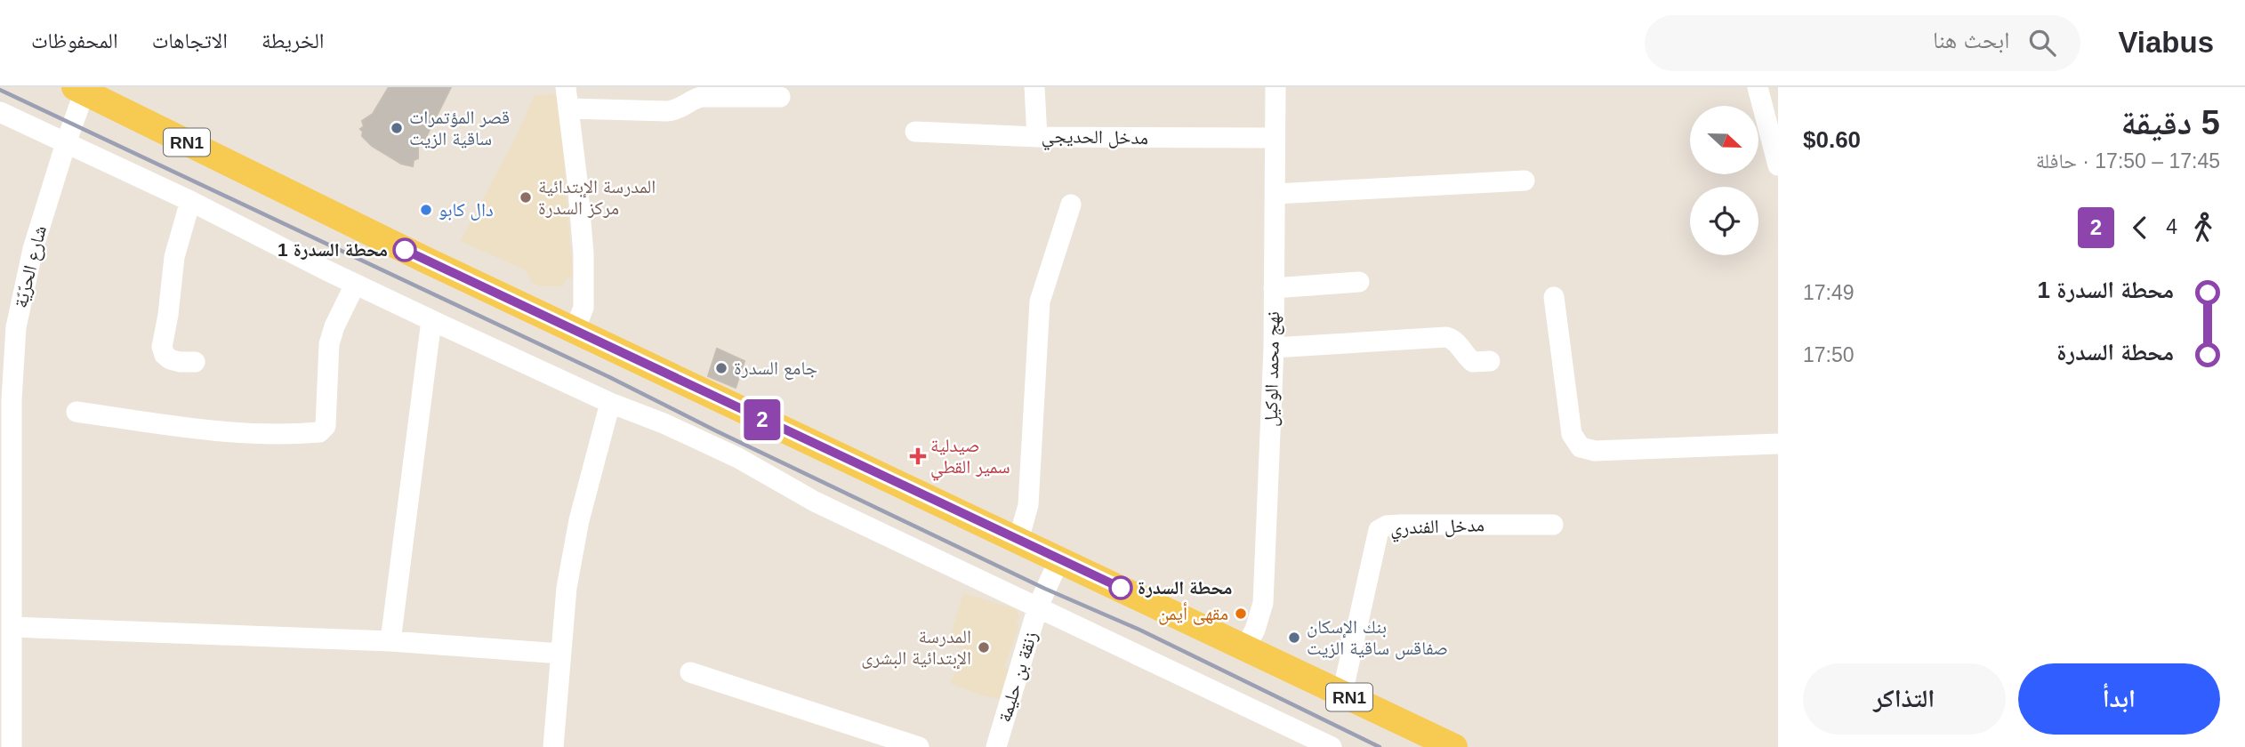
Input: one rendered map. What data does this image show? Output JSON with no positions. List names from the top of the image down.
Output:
{
  "streets": {
    "main road": ["RN1"],
    "street": [
      "مدخل الحديجي",
      "شارع الحرّيّة",
      "نهج محمد الوكيل",
      "مدخل الفندري",
      "زنقة بن حليمة"
    ]
  },
  "crossings": [
    ["مدخل الحديجي", "نهج محمد الوكيل"],
    ["RN1", "شارع الحرّيّة"],
    ["RN1", "نهج محمد الوكيل"],
    ["RN1", "مدخل الفندري"],
    ["RN1", "زنقة بن حليمة"]
  ],
  "places": {
    "other": [
      "قصر المؤتمرات ساقية الزيت",
      "المدرسة الإبتدائية مركز السدرة",
      "دال كابو",
      "محطة السدرة 1",
      "جامع السدرة",
      "محطة السدرة",
      "مقهى أيمن",
      "بنك الإسكان صفاقس ساقية الزيت",
      "المدرسة الإبتدائية البشرى"
    ],
    "health": ["صيدلية سمير القطي"]
  },
  "lines": ["bus line 2"],
  "north": "right",
  "page": {
    "header": "Viabus",
    "search": "ابحث هنا",
    "nav": ["الخريطة", "الاتجاهات", "المحفوظات"],
    "heading": ["5 دقيقة", "17:45 – 17:50 · حافلة", "$0.60"],
    "on_map": "2",
    "legs": ["4", "2"],
    "list": [
      {
        "name": "محطة السدرة 1",
        "value": "17:49"
      },
      {
        "name": "محطة السدرة",
        "value": "17:50"
      }
    ],
    "buttons": ["ابدأ", "التذاكر"]
  }
}
